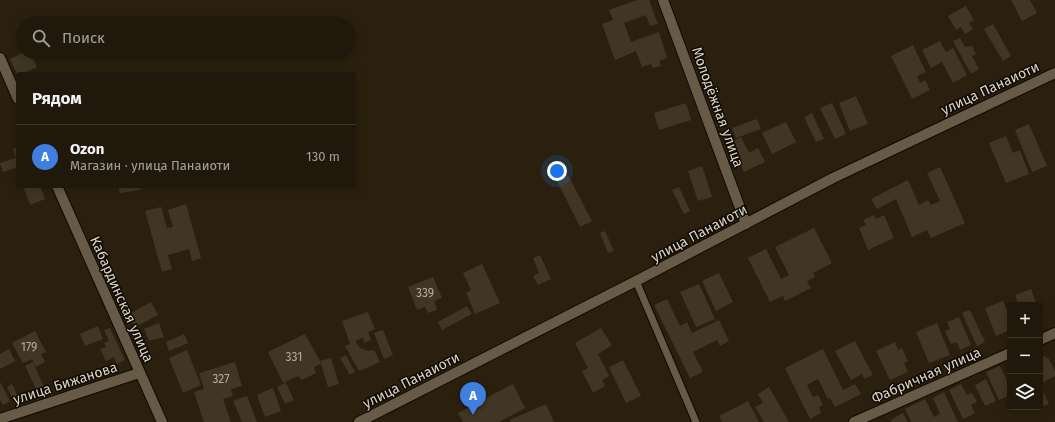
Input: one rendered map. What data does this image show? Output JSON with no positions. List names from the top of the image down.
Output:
{
  "streets": {
    "street": [
      "улица Панаиоти",
      "Молодёжная улица",
      "Кабардинская улица",
      "Фабричная улица",
      "улица Бижанова"
    ]
  },
  "crossings": [
    ["улица Панаиоти", "Молодёжная улица"],
    ["Кабардинская улица", "улица Бижанова"]
  ],
  "house_numbers": [
    "339",
    "179",
    "331",
    "327"
  ],
  "page": {
    "search": "Поиск",
    "heading": "Рядом",
    "list": [
      {
        "mark": "A",
        "name": "Ozon",
        "note": "Магазин · улица Панаиоти",
        "value": "130 m"
      }
    ],
    "map_buttons": ["+", "−"],
    "pins": "A"
  }
}
